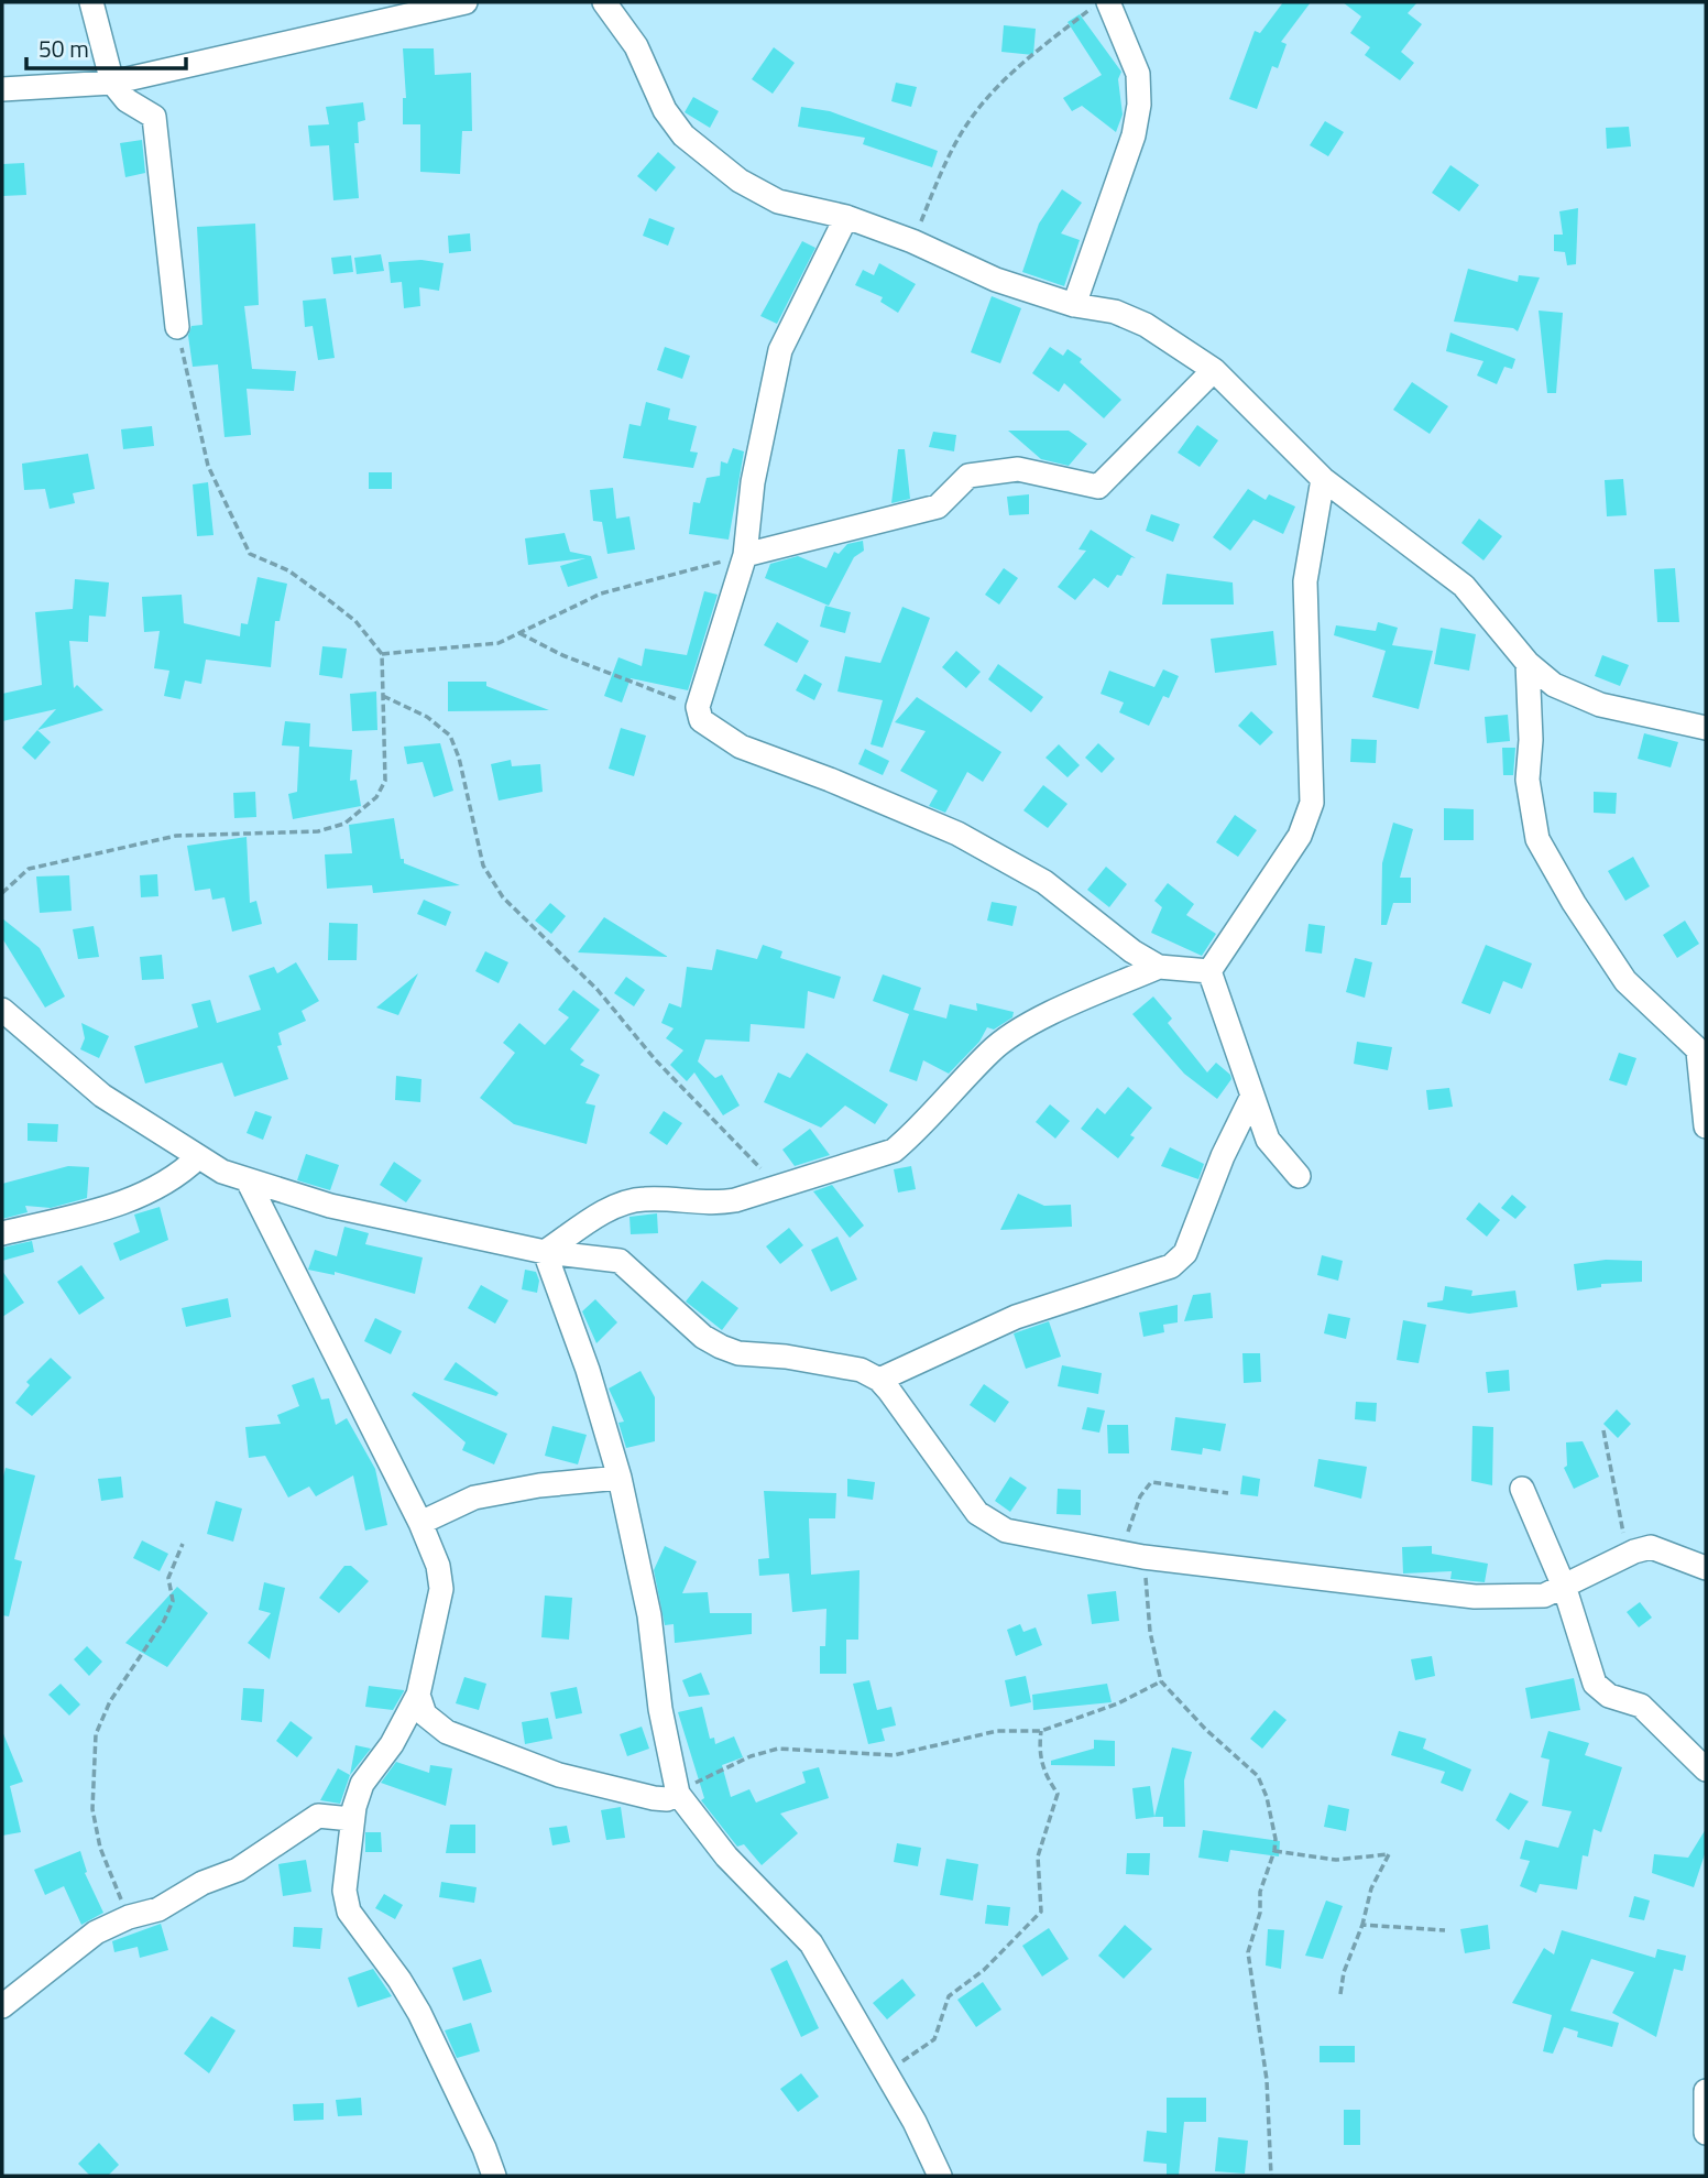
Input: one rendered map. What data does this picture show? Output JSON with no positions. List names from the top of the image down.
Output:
{
  "scale_bar": "50 m"
}
